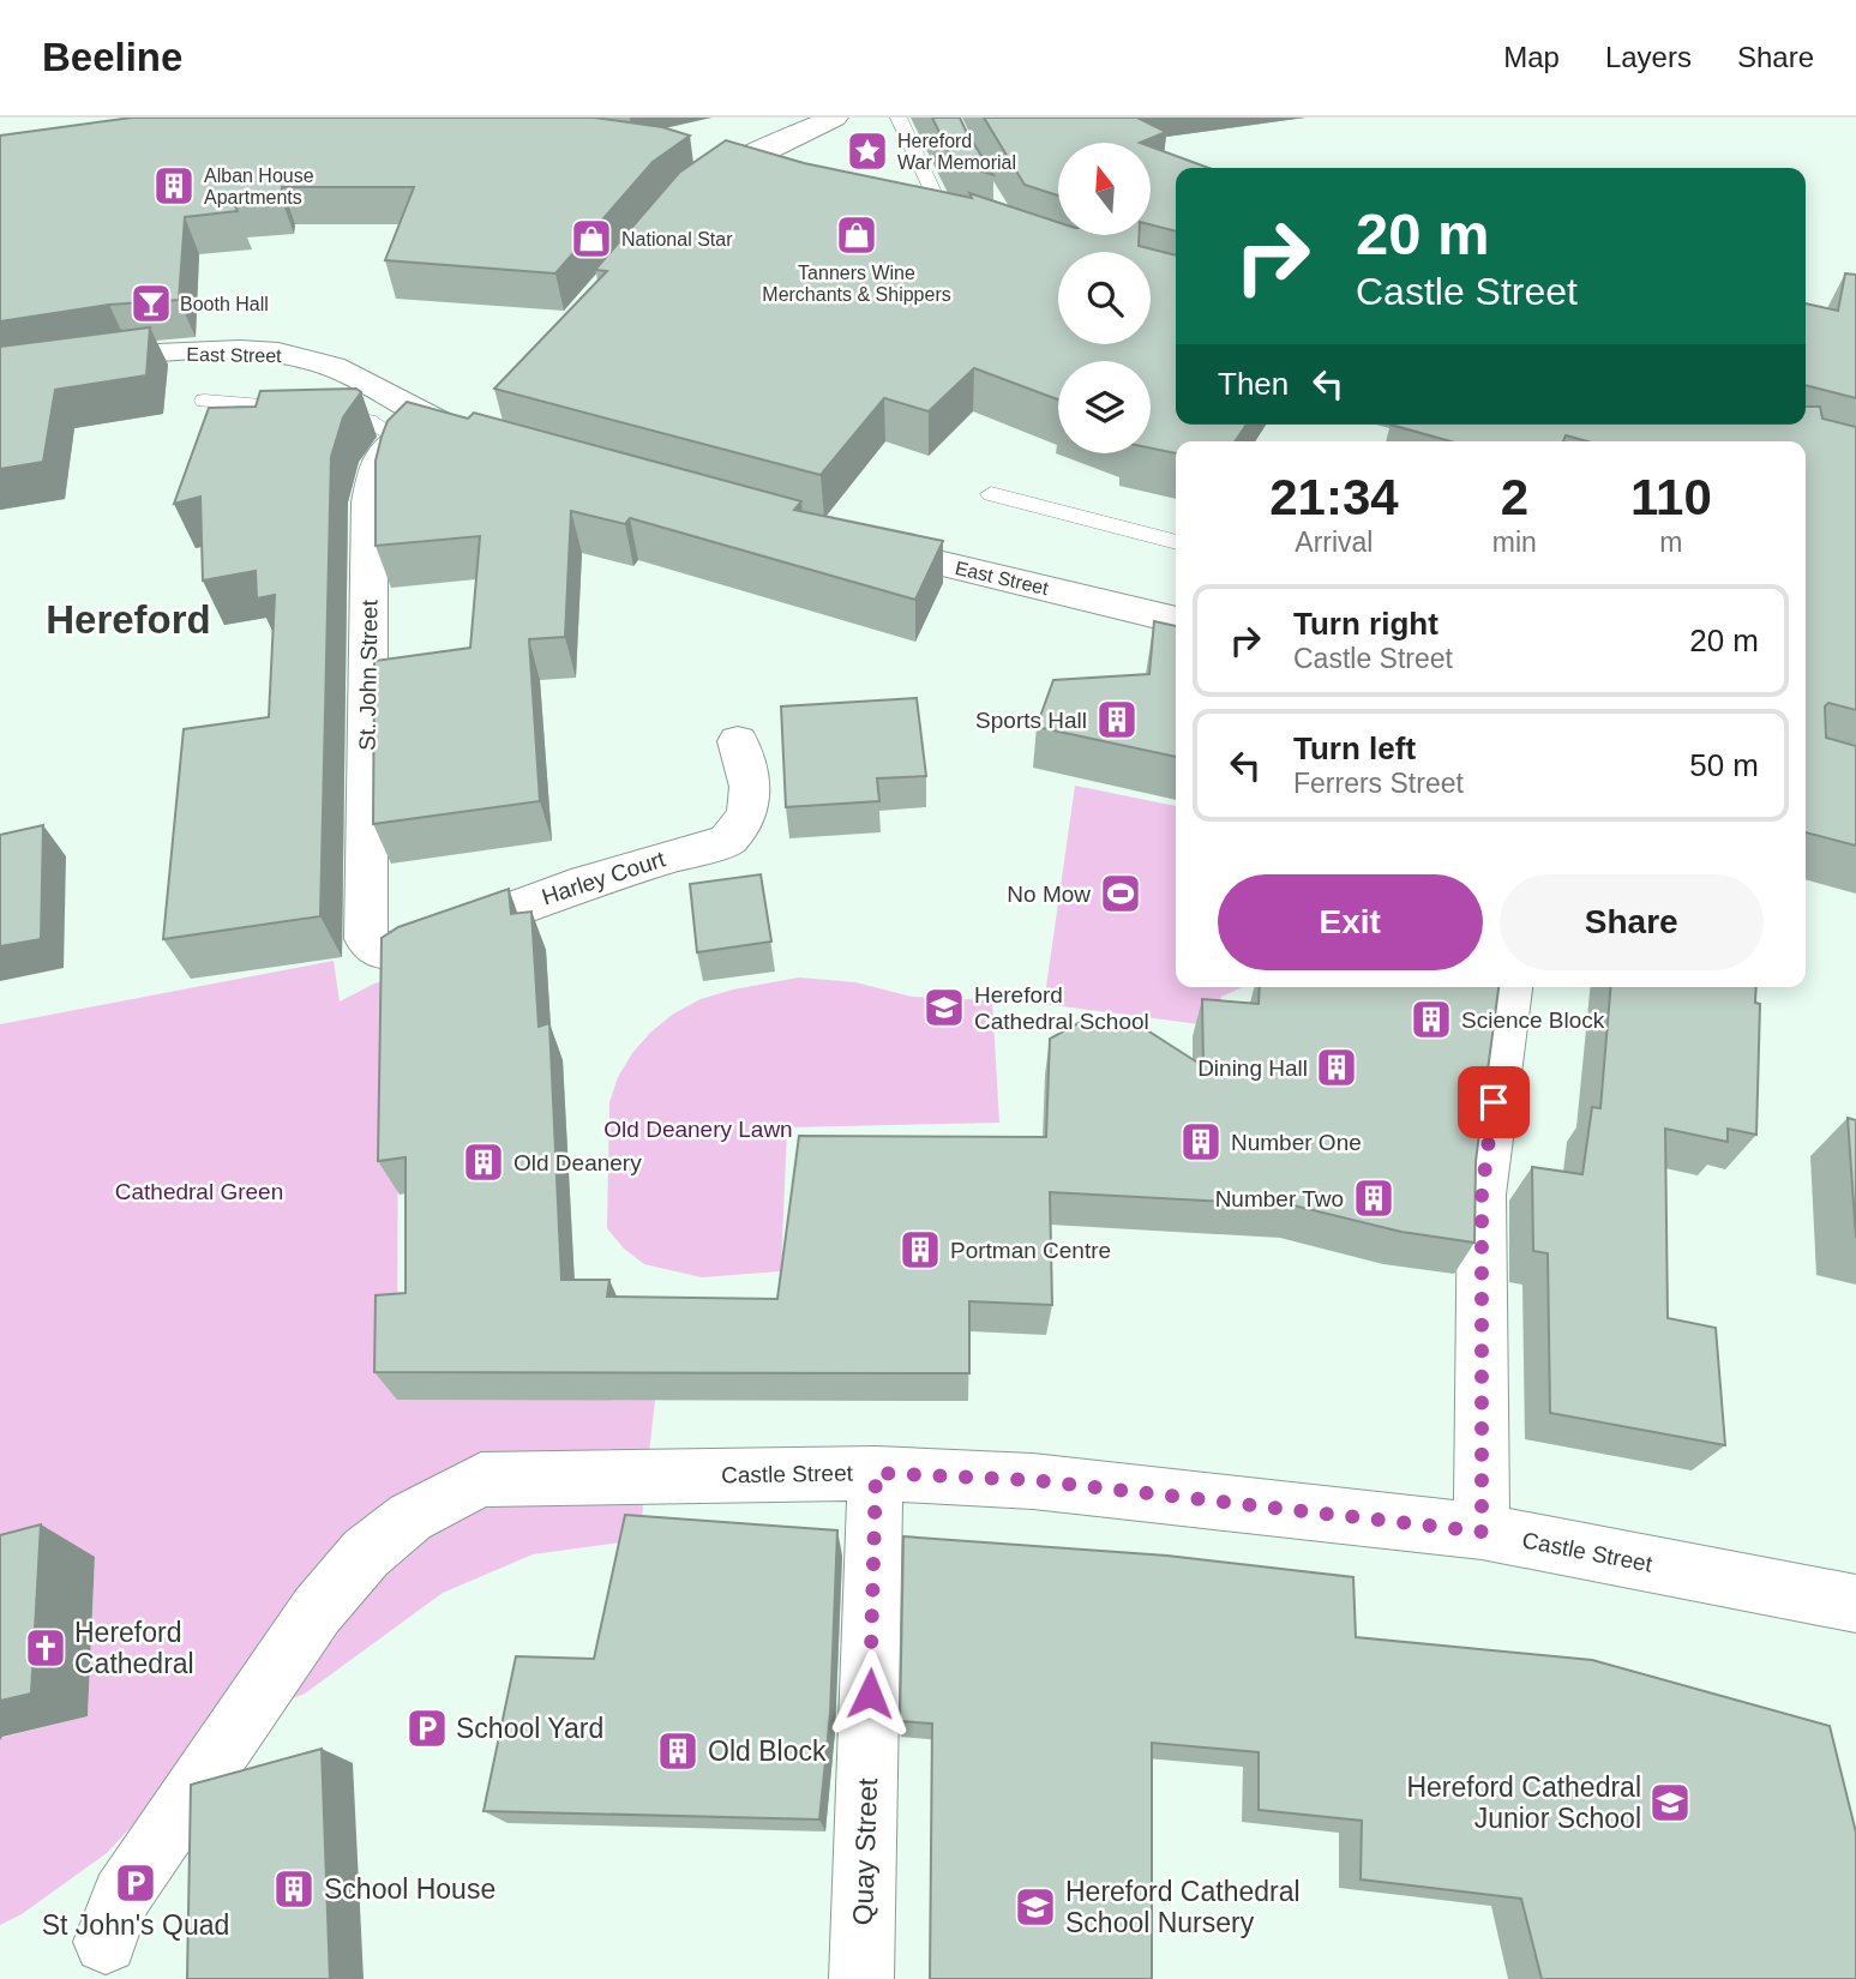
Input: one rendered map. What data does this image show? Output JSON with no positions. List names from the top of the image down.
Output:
{
  "streets": {
    "street": [
      "East Street",
      "St. John Street",
      "Harley Court",
      "Castle Street",
      "Quay Street"
    ]
  },
  "crossings": [
    ["East Street", "St. John Street"],
    ["St. John Street", "Harley Court"],
    ["Castle Street", "Quay Street"]
  ],
  "districts": ["Hereford"],
  "parks": ["Old Deanery Lawn", "Cathedral Green"],
  "places": {
    "place": ["Hereford War Memorial"],
    "building": [
      "Alban House Apartments",
      "Sports Hall",
      "Science Block",
      "Dining Hall",
      "Number One",
      "Old Deanery",
      "Number Two",
      "Portman Centre",
      "Old Block",
      "School House"
    ],
    "shop": ["Tanners Wine Merchants & Shippers", "National Star"],
    "bar": ["Booth Hall"],
    "sports": ["No Mow"],
    "school or university": ["Hereford Cathedral School", "Hereford Cathedral Junior School", "Hereford Cathedral School Nursery"],
    "church": ["Hereford Cathedral"],
    "parking": ["School Yard", "St John's Quad"]
  },
  "north": "top",
  "page": {
    "header": "Beeline",
    "nav": ["Map", "Layers", "Share"],
    "turn": ["20 m", "Castle Street"],
    "then": "Then",
    "eta": [
      "21:34",
      "Arrival",
      "2",
      "min",
      "110",
      "m"
    ],
    "list": [
      {
        "name": "Turn right",
        "note": "Castle Street",
        "value": "20 m"
      },
      {
        "name": "Turn left",
        "note": "Ferrers Street",
        "value": "50 m"
      }
    ],
    "buttons": ["Exit", "Share"]
  }
}
